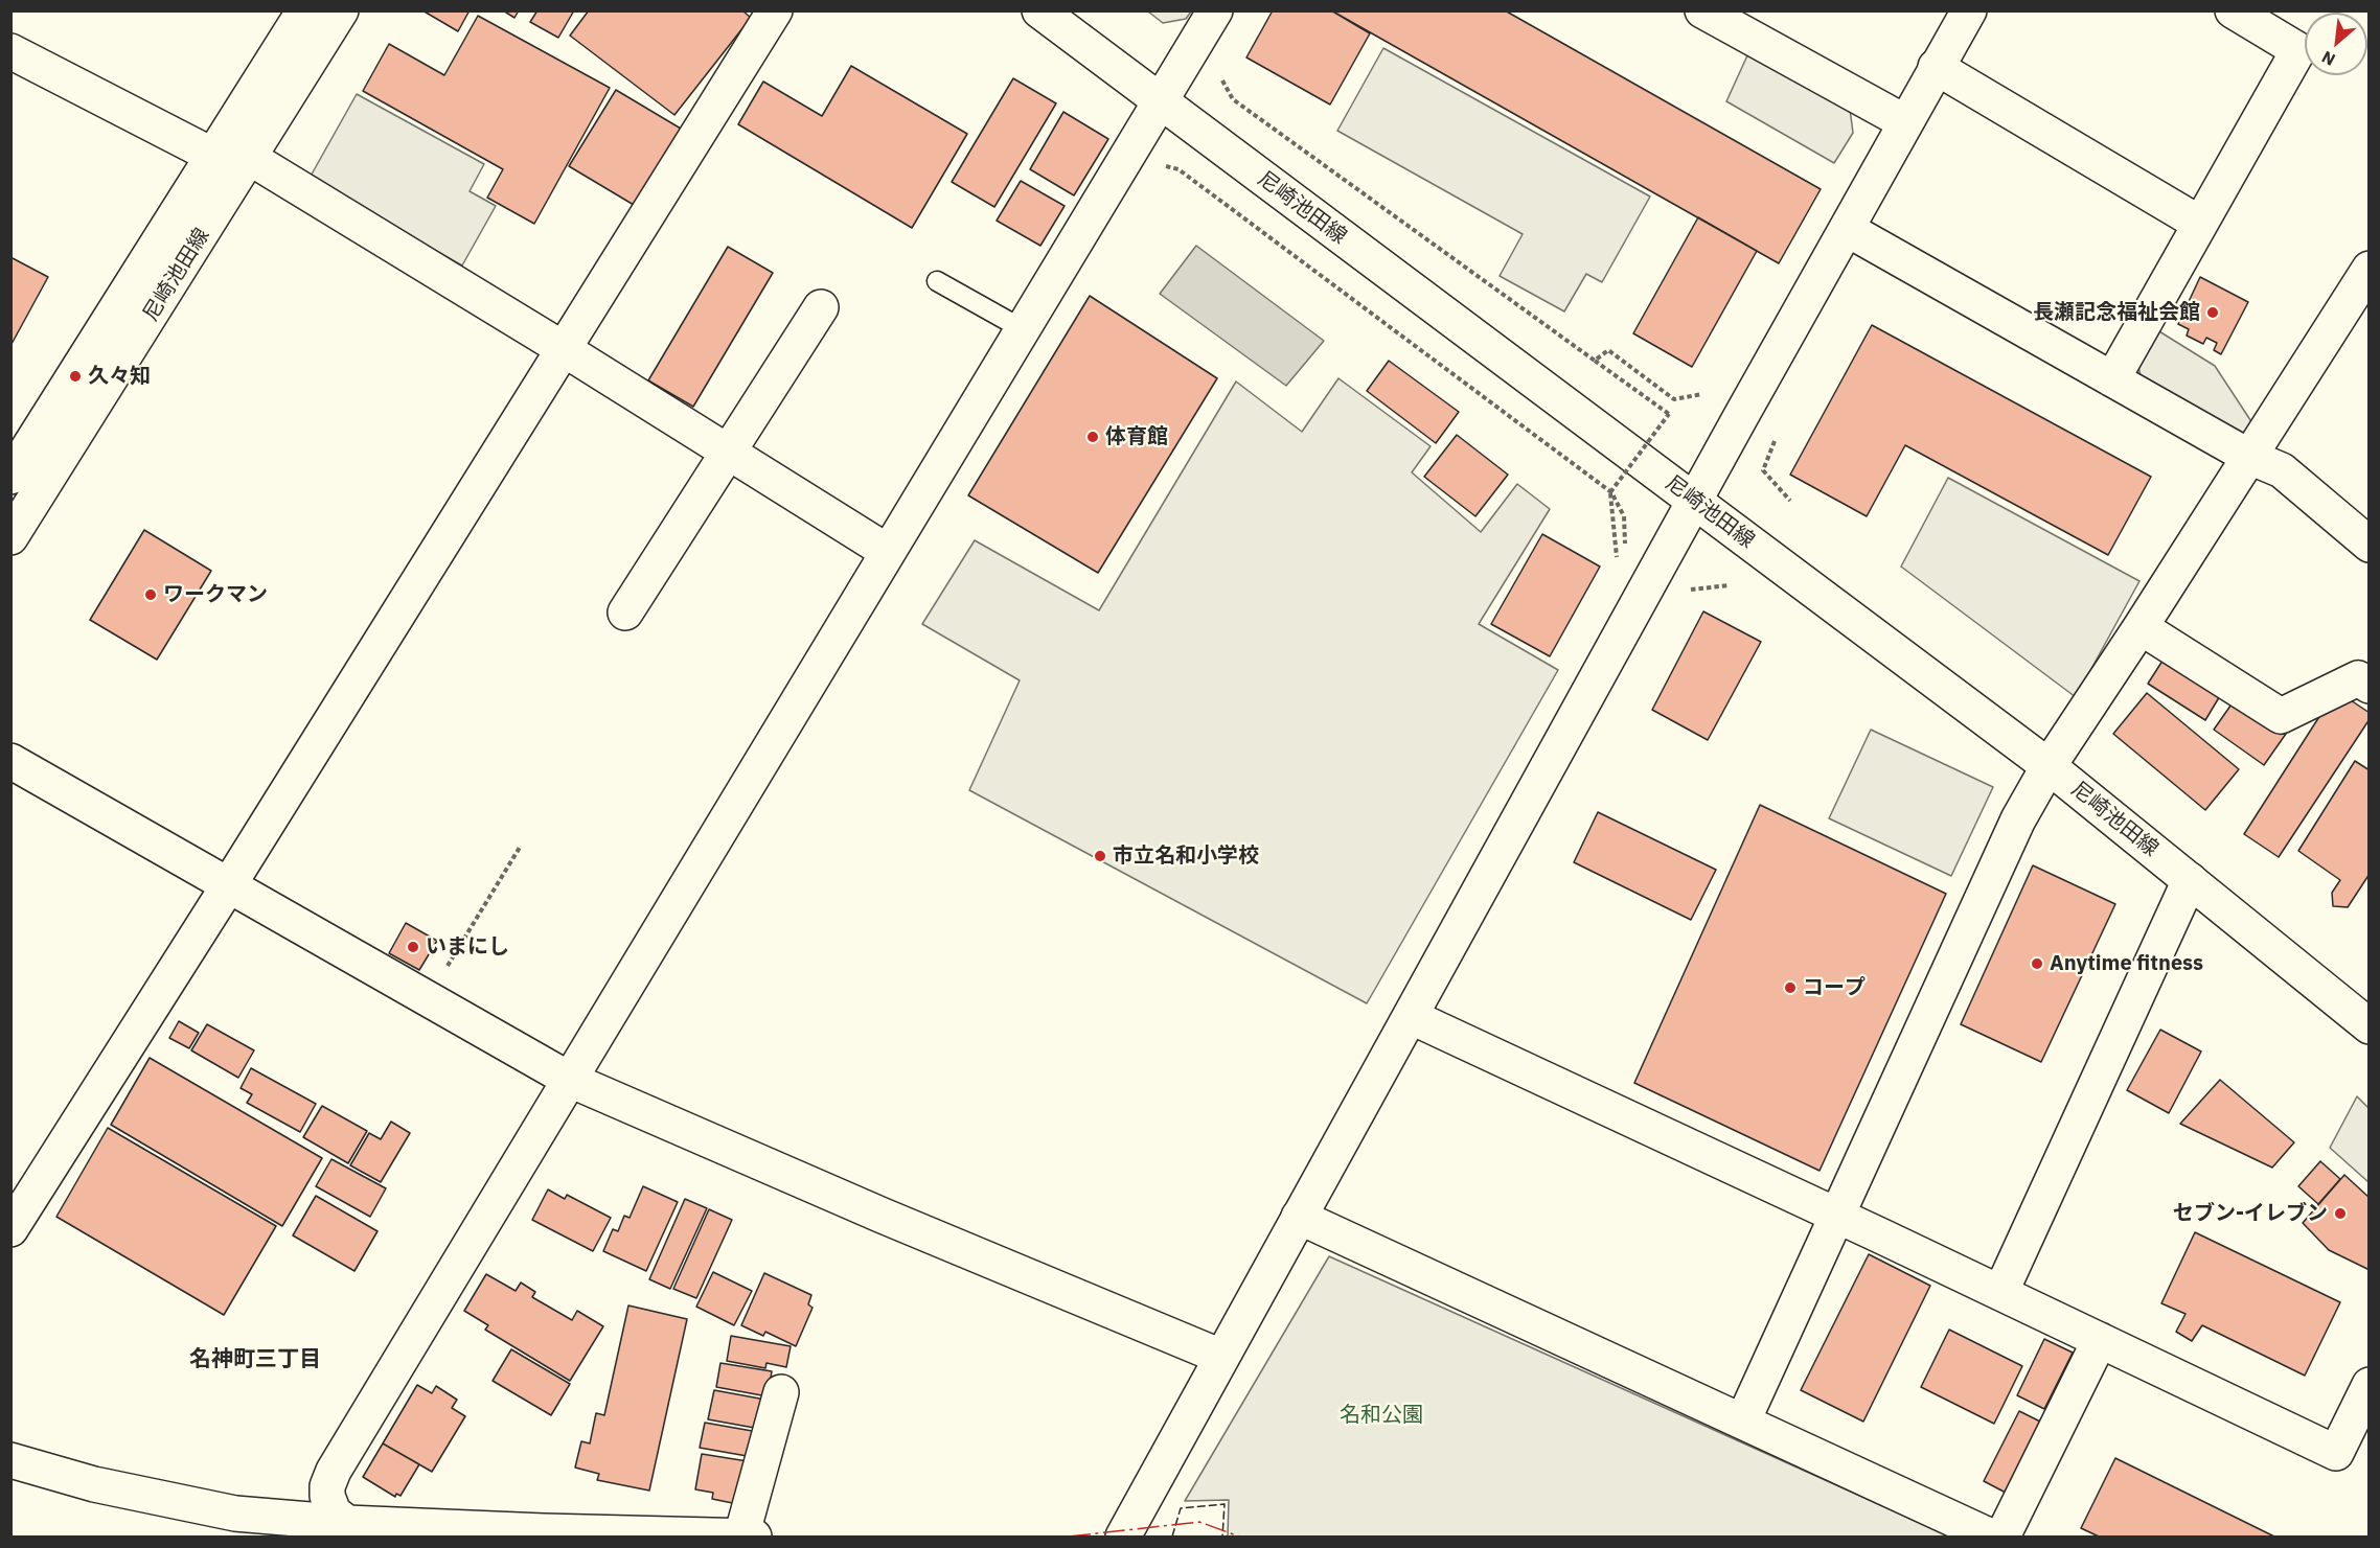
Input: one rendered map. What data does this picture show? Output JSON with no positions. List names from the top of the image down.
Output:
{
  "streets": {
    "street": ["尼崎池田線"]
  },
  "districts": ["名神町三丁目"],
  "parks": ["名和公園"],
  "places": [
    "長瀬記念福祉会館",
    "久々知",
    "体育館",
    "ワークマン",
    "市立名和小学校",
    "いまにし",
    "Anytime fitness",
    "コープ",
    "セブン-イレブン"
  ],
  "north": "bottom left"
}
